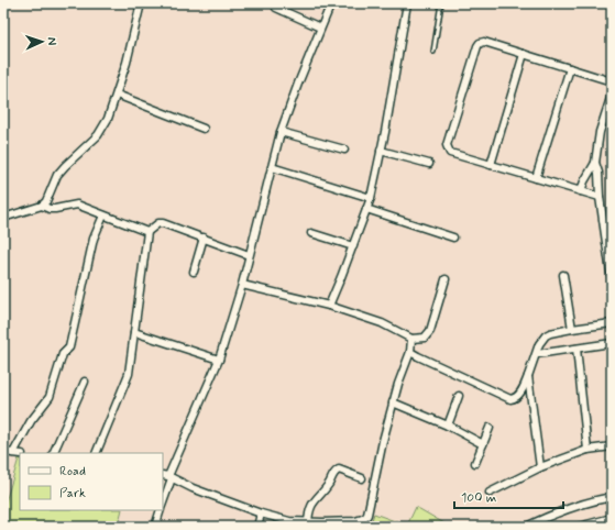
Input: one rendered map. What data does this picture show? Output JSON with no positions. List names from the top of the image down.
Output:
{
  "legend": ["Road", "Park"],
  "scale_bar": "100 m",
  "north": "right"
}
